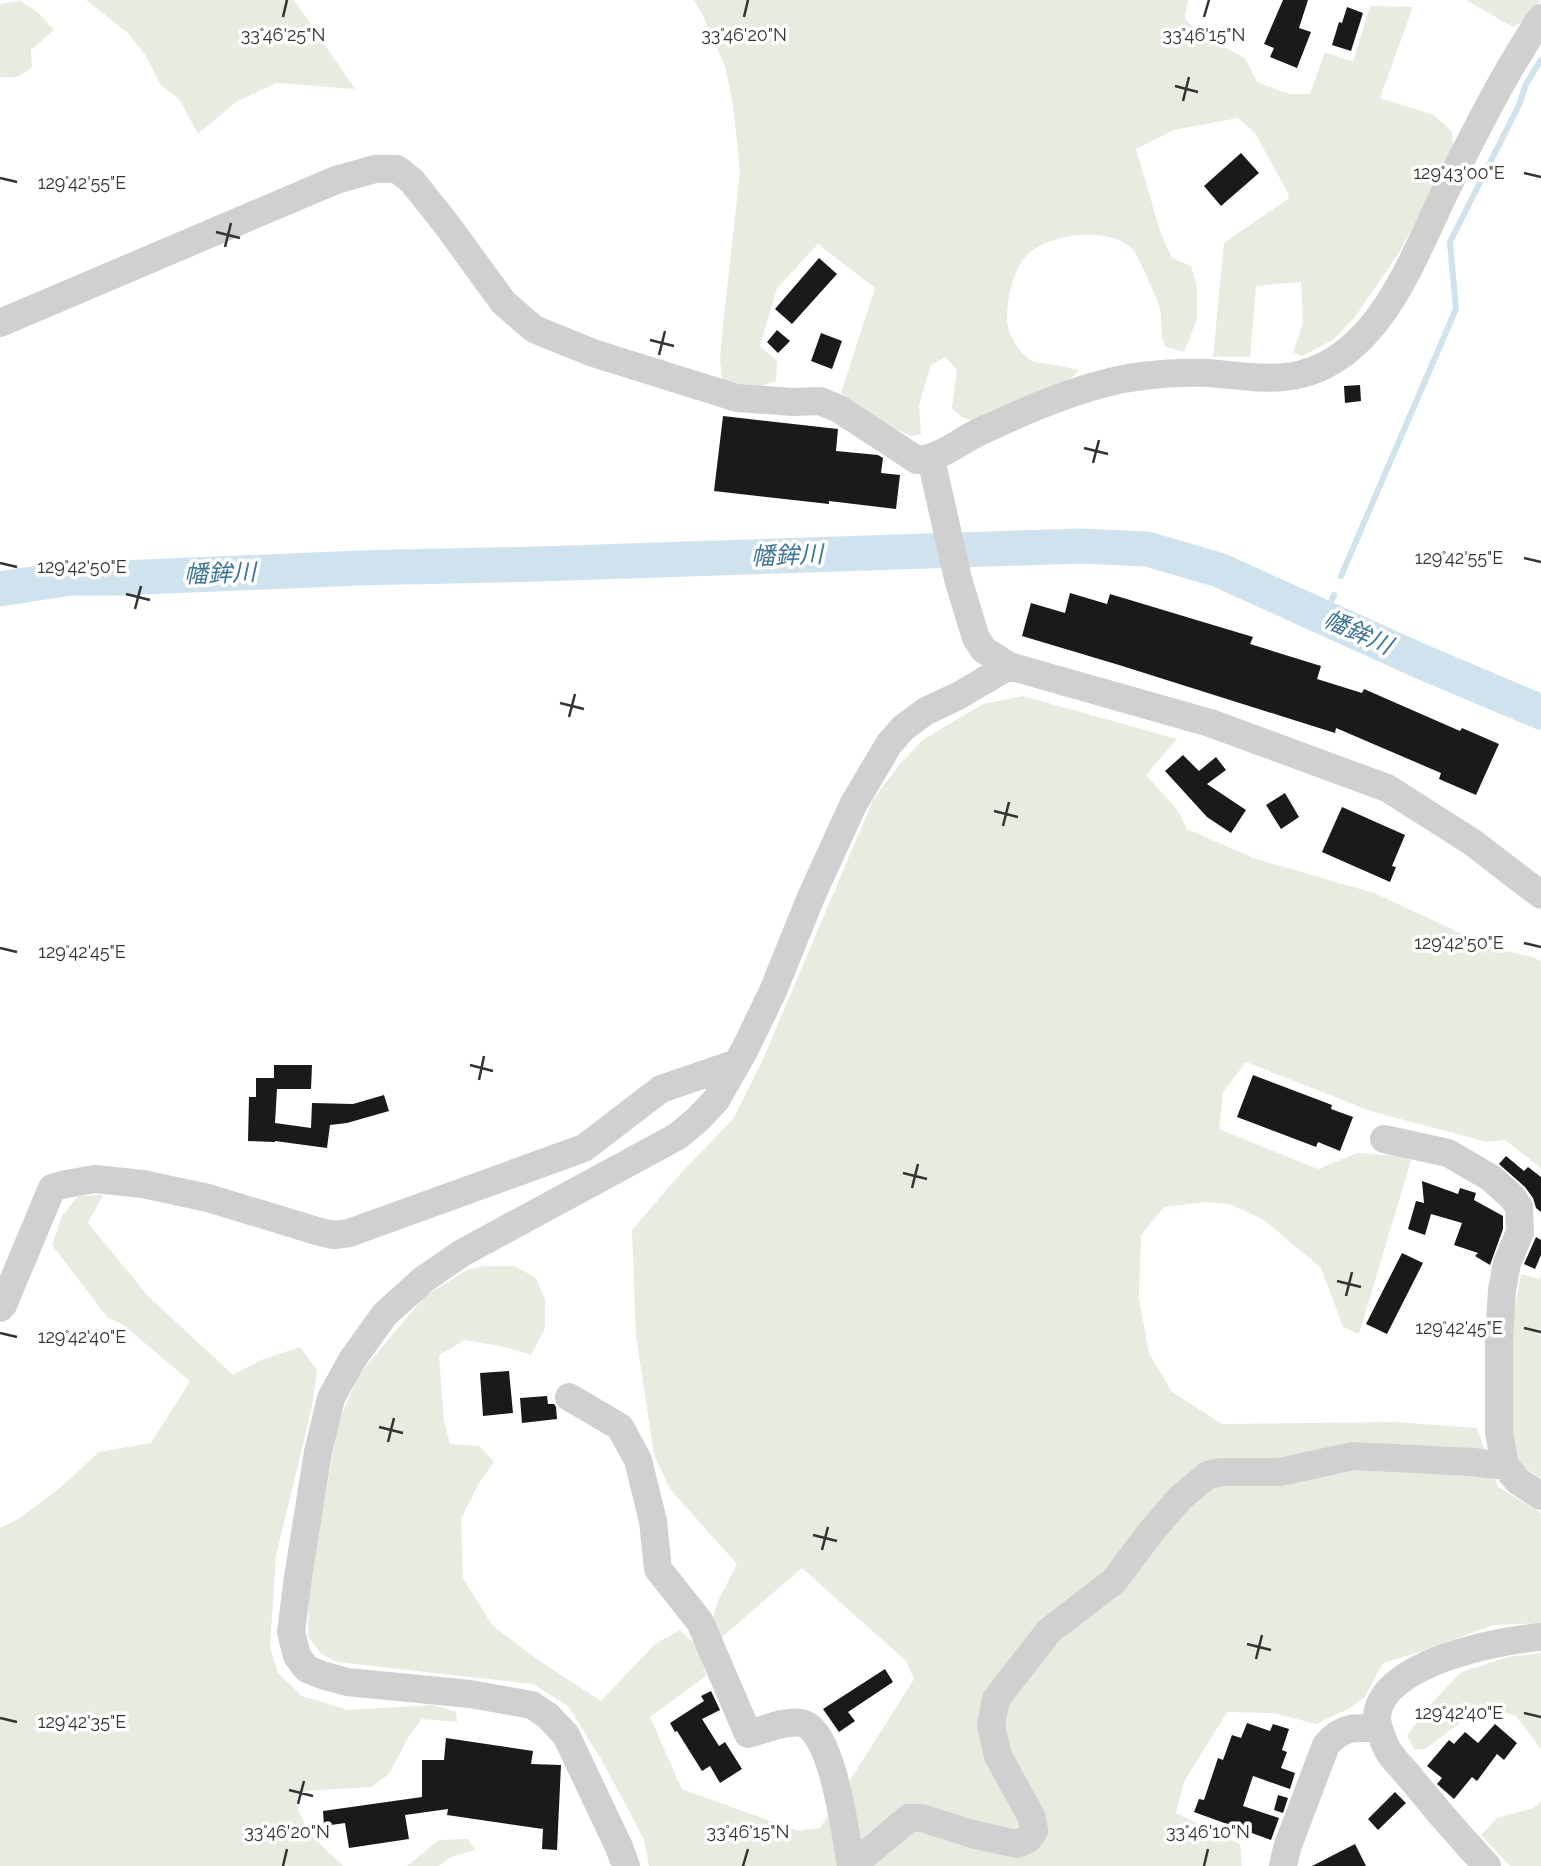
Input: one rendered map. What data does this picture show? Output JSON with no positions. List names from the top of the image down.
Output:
{
  "water": ["幡鉾川"],
  "coordinates": [
    "33°46'25\"N",
    "33°46'20\"N",
    "33°46'15\"N",
    "129°43'00\"E",
    "129°42'55\"E",
    "129°42'50\"E",
    "129°42'45\"E",
    "129°42'40\"E",
    "129°42'35\"E",
    "33°46'10\"N"
  ]
}
